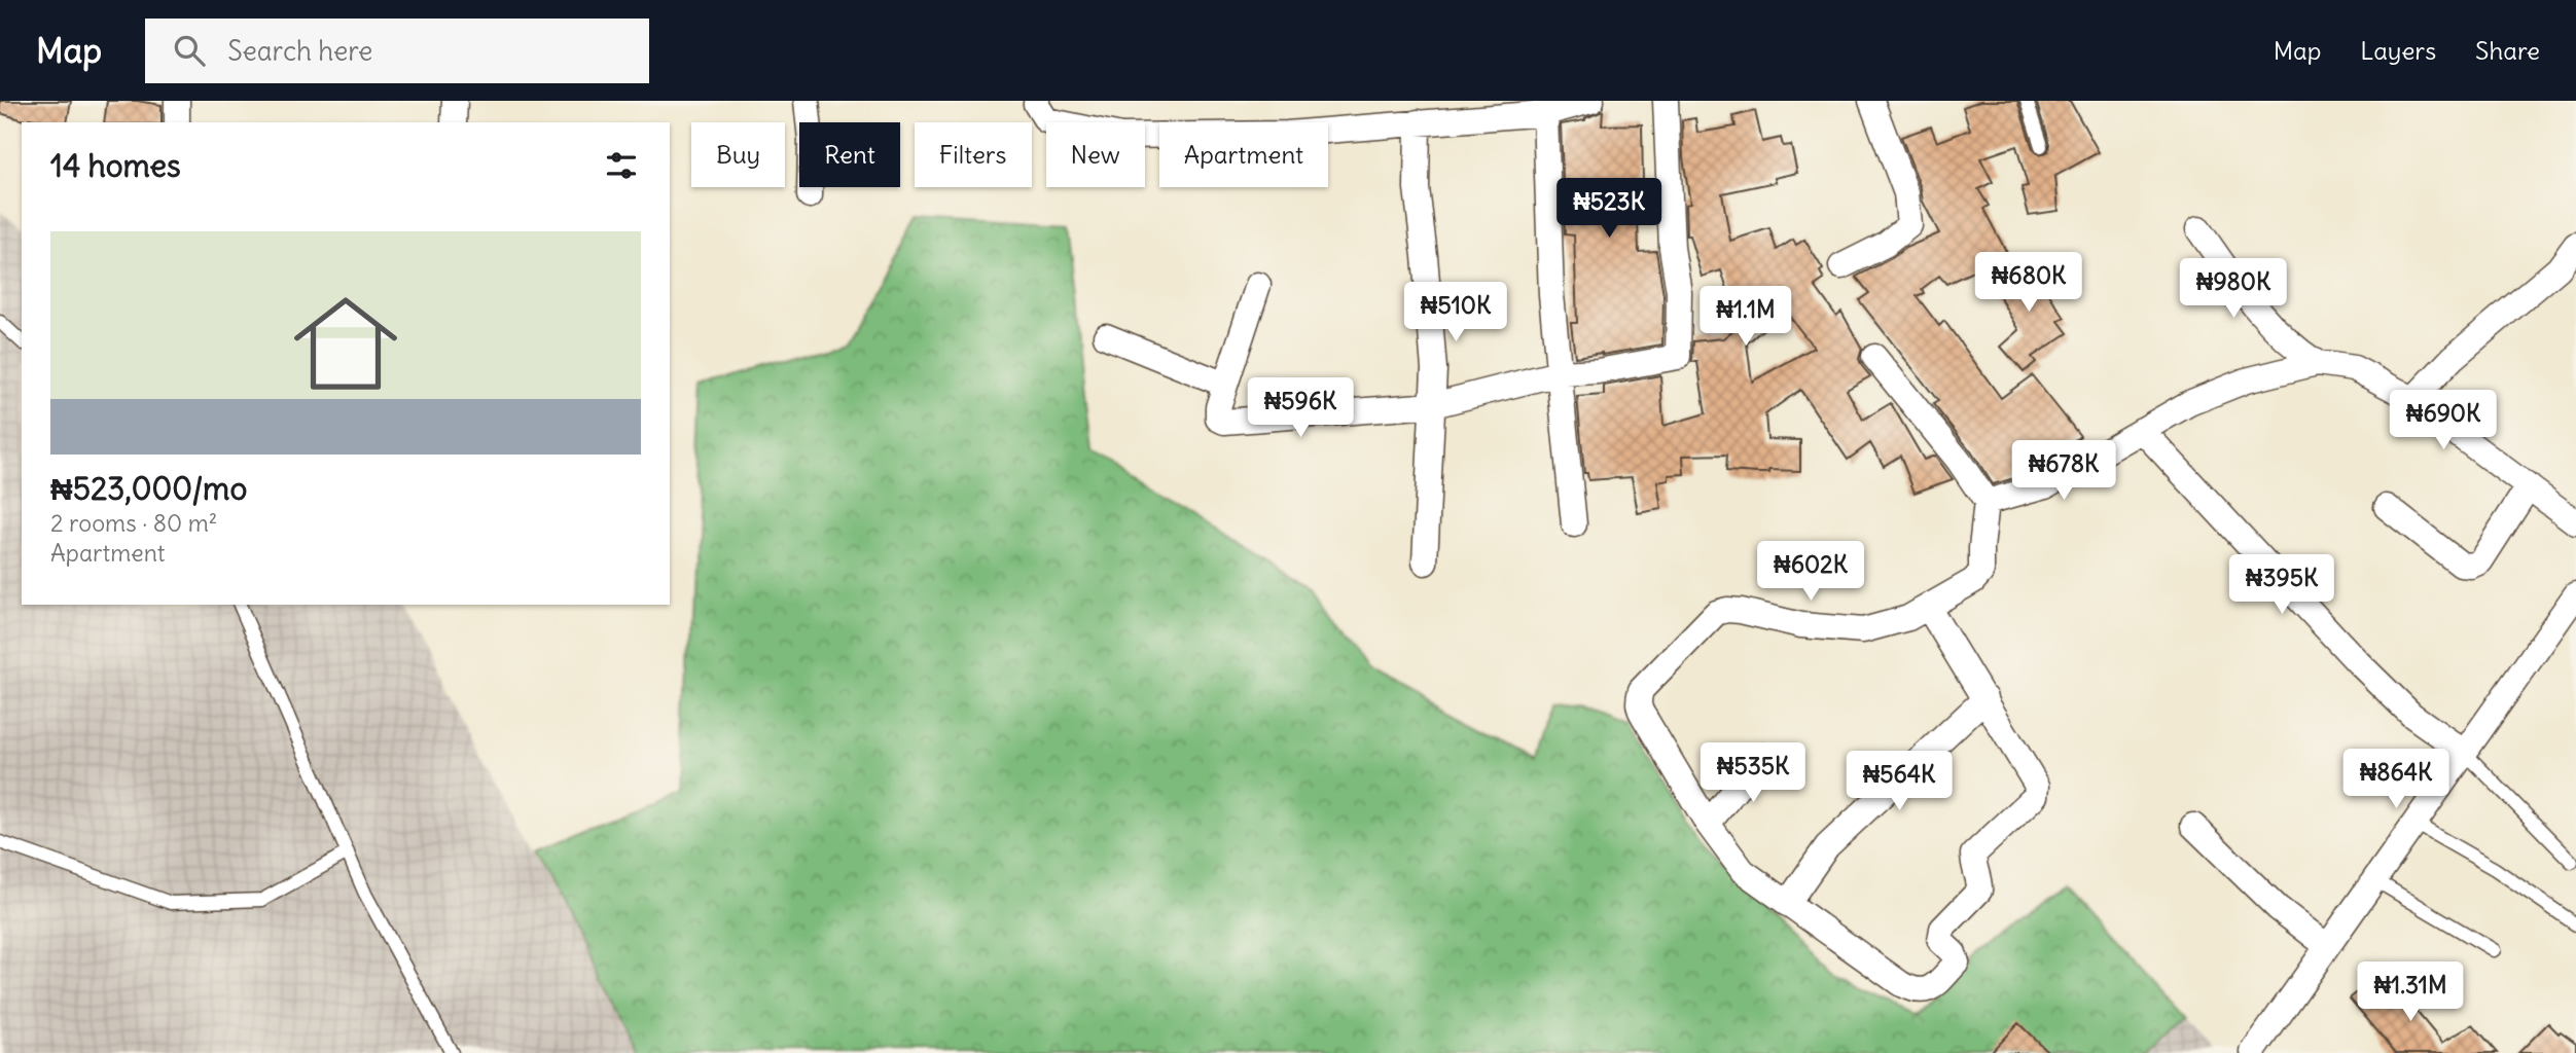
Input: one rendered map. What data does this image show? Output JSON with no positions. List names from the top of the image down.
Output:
{
  "page": {
    "header": "Map",
    "search": "Search here",
    "nav": ["Map", "Layers", "Share"],
    "chip": [
      "Buy",
      "Rent",
      "Filters",
      "New",
      "Apartment"
    ],
    "heading": "14 homes",
    "price": [
      "₦523K",
      "₦680K",
      "₦980K",
      "₦510K",
      "₦1.1M",
      "₦596K",
      "₦690K",
      "₦678K",
      "₦602K",
      "₦395K",
      "₦535K",
      "₦864K",
      "₦564K",
      "₦1.31M"
    ],
    "list": [
      {
        "name": "₦523,000/mo",
        "note": "2 rooms · 80 m² · Apartment"
      }
    ]
  }
}
